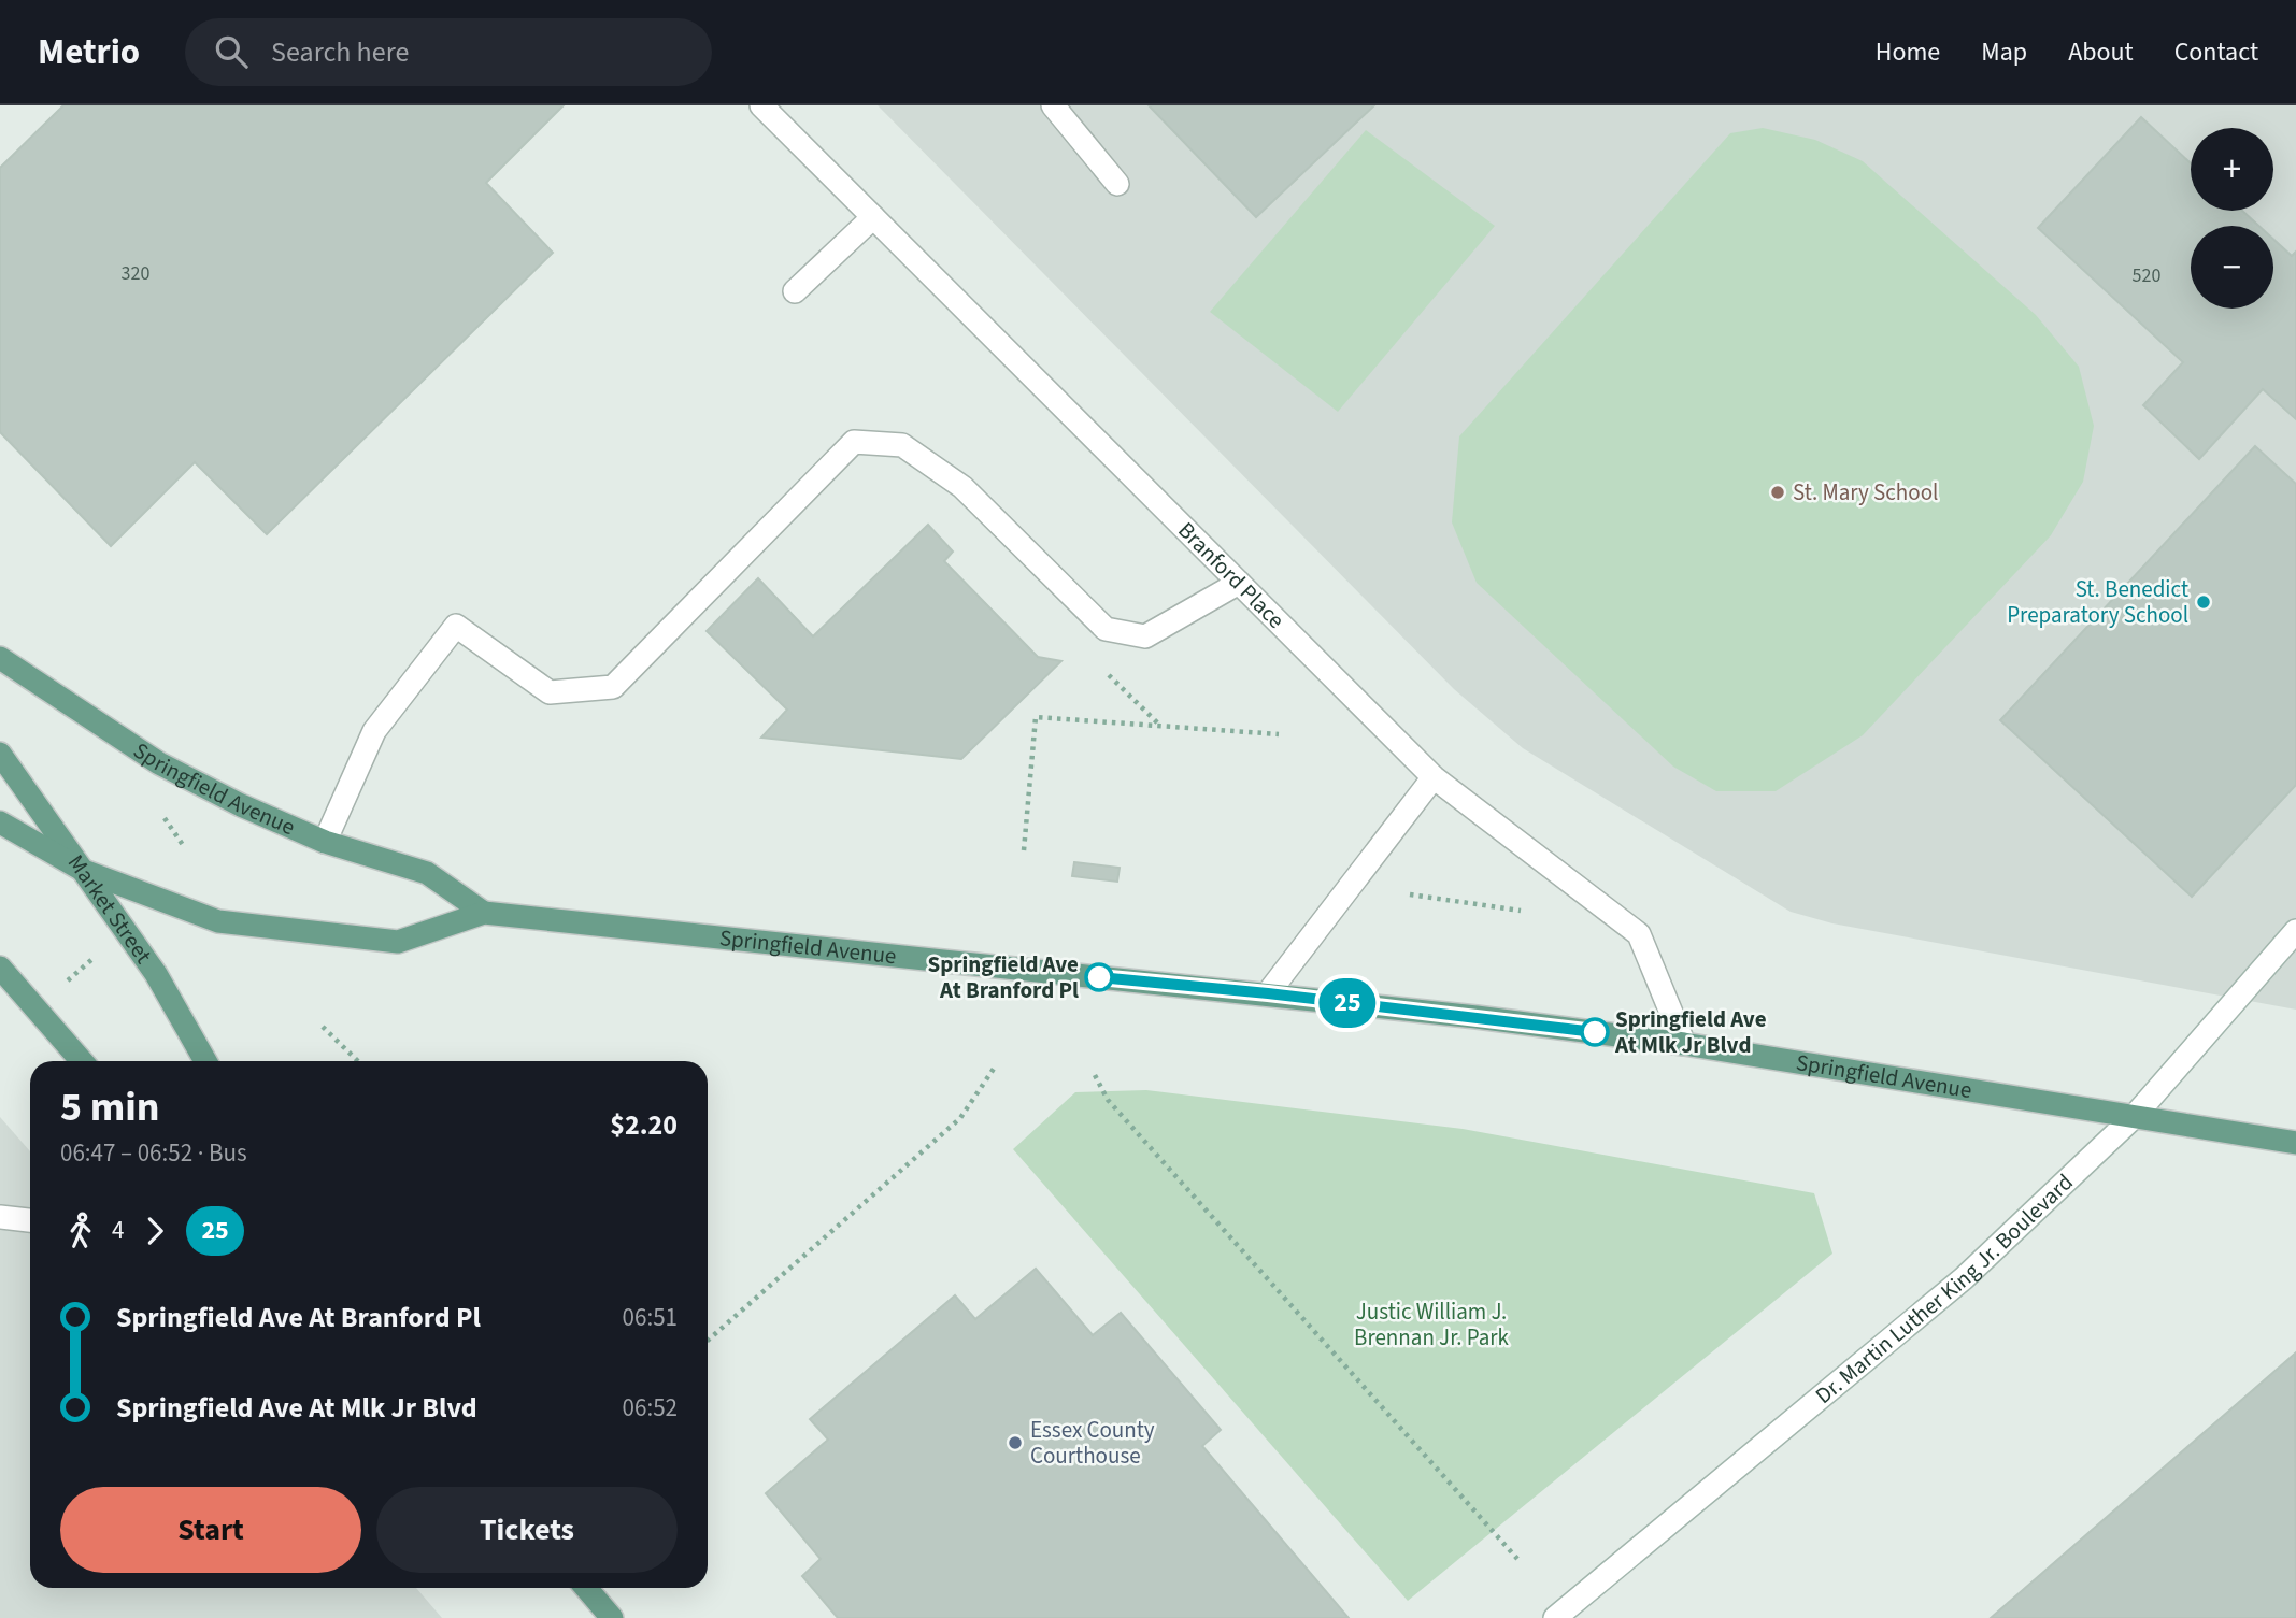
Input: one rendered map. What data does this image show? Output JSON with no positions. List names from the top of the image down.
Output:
{
  "streets": {
    "main road": ["Springfield Avenue", "Market Street"],
    "street": ["Branford Place", "Dr. Martin Luther King Jr. Boulevard"]
  },
  "crossings": [
    ["Branford Place", "Springfield Avenue"],
    ["Springfield Avenue", "Market Street"],
    ["Springfield Avenue", "Dr. Martin Luther King Jr. Boulevard"]
  ],
  "parks": ["Justic William J. Brennan Jr. Park"],
  "places": [
    "St. Mary School",
    "St. Benedict Preparatory School",
    "Springfield Ave At Branford Pl",
    "Springfield Ave At Mlk Jr Blvd",
    "Essex County Courthouse"
  ],
  "lines": ["bus line 25"],
  "house_numbers": ["320", "520"],
  "page": {
    "header": "Metrio",
    "search": "Search here",
    "nav": [
      "Home",
      "Map",
      "About",
      "Contact"
    ],
    "on_map": "25",
    "map_buttons": ["+", "−"],
    "heading": ["5 min", "06:47 – 06:52 · Bus", "$2.20"],
    "legs": ["4", "25"],
    "list": [
      {
        "name": "Springfield Ave At Branford Pl",
        "value": "06:51"
      },
      {
        "name": "Springfield Ave At Mlk Jr Blvd",
        "value": "06:52"
      }
    ],
    "buttons": ["Start", "Tickets"]
  }
}
